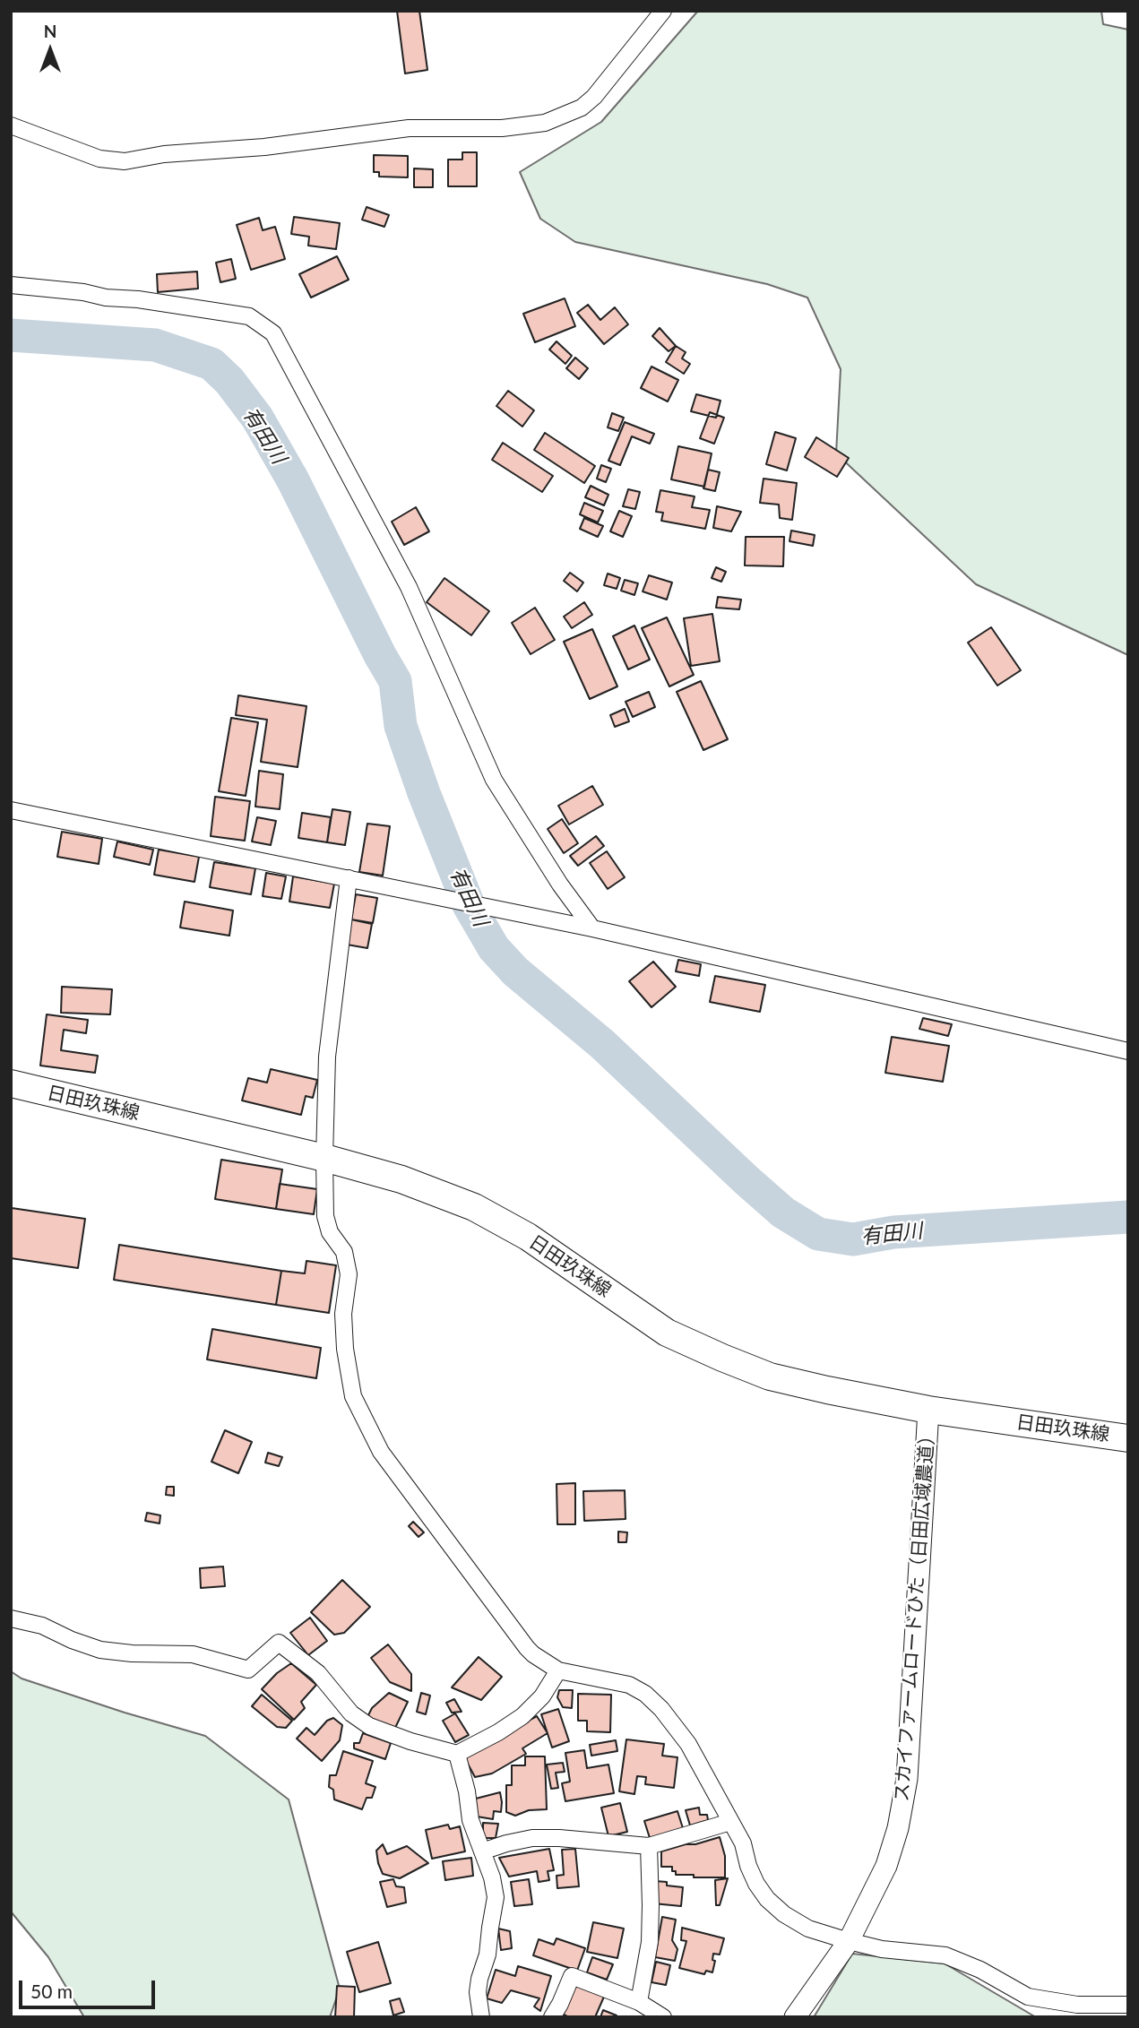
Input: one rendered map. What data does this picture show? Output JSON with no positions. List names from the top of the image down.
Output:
{
  "streets": {
    "main road": ["日田玖珠線"],
    "street": ["スカイファームロードひた（日田広域農道）"]
  },
  "crossings": [
    ["日田玖珠線", "スカイファームロードひた（日田広域農道）"]
  ],
  "water": ["有田川"],
  "scale_bar": "50 m",
  "north": "top"
}
